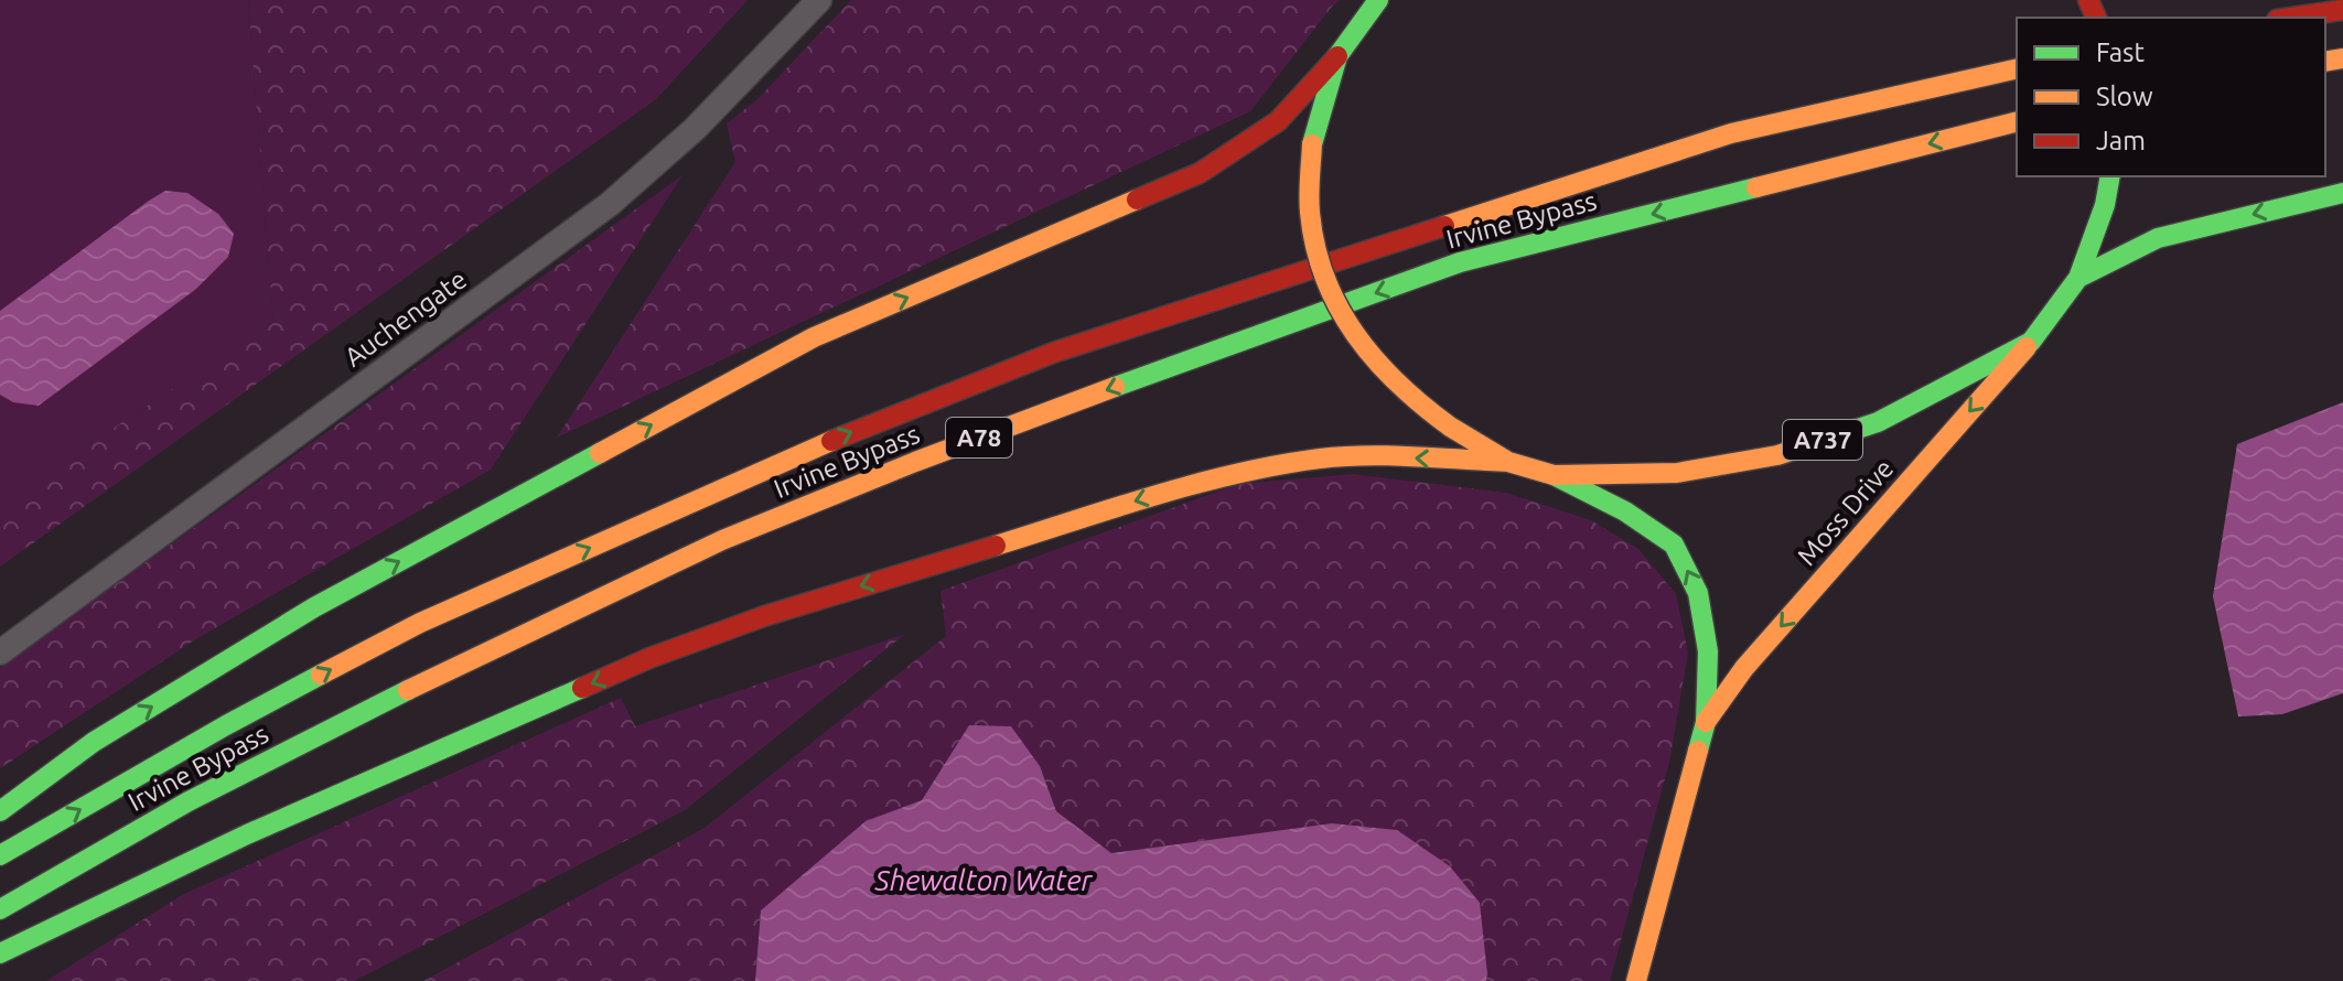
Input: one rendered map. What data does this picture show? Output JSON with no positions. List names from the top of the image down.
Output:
{
  "streets": {
    "main road": [
      "Irvine Bypass",
      "A78",
      "A737",
      "Moss Drive"
    ],
    "street": ["Auchengate"]
  },
  "crossings": [
    ["A737", "Moss Drive"]
  ],
  "water": ["Shewalton Water"],
  "legend": ["Fast", "Slow", "Jam"]
}
